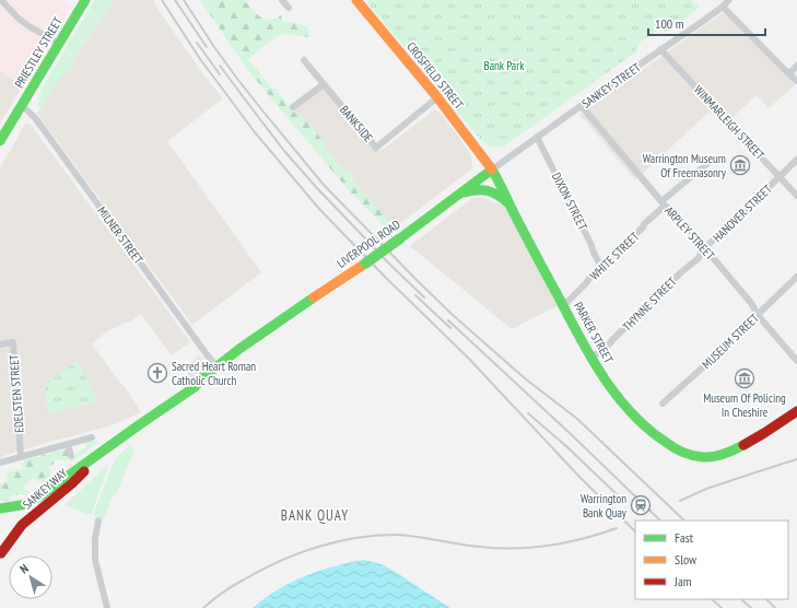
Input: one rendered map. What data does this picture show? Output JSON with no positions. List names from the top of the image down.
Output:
{
  "streets": {
    "main road": [
      "PRIESTLEY STREET",
      "CROSFIELD STREET",
      "LIVERPOOL ROAD",
      "PARKER STREET",
      "SANKEY WAY"
    ],
    "street": [
      "SANKEY STREET",
      "WINMARLEIGH STREET",
      "BANKSIDE",
      "DIXON STREET",
      "HANOVER STREET",
      "ARPLEY STREET",
      "MILNER STREET",
      "WHITE STREET",
      "THYNNE STREET",
      "MUSEUM STREET",
      "EDELSTEN STREET"
    ]
  },
  "crossings": [
    ["PRIESTLEY STREET", "MILNER STREET"],
    ["CROSFIELD STREET", "SANKEY STREET"],
    ["CROSFIELD STREET", "BANKSIDE"],
    ["CROSFIELD STREET", "LIVERPOOL ROAD"],
    ["CROSFIELD STREET", "PARKER STREET"],
    ["SANKEY STREET", "WINMARLEIGH STREET"],
    ["SANKEY STREET", "DIXON STREET"],
    ["SANKEY STREET", "ARPLEY STREET"],
    ["SANKEY STREET", "LIVERPOOL ROAD"],
    ["SANKEY STREET", "PARKER STREET"],
    ["WINMARLEIGH STREET", "HANOVER STREET"],
    ["DIXON STREET", "WHITE STREET"],
    ["HANOVER STREET", "ARPLEY STREET"],
    ["HANOVER STREET", "THYNNE STREET"],
    ["ARPLEY STREET", "WHITE STREET"],
    ["ARPLEY STREET", "THYNNE STREET"],
    ["ARPLEY STREET", "MUSEUM STREET"],
    ["MILNER STREET", "LIVERPOOL ROAD"],
    ["LIVERPOOL ROAD", "PARKER STREET"],
    ["LIVERPOOL ROAD", "SANKEY WAY"],
    ["WHITE STREET", "PARKER STREET"],
    ["THYNNE STREET", "PARKER STREET"]
  ],
  "districts": ["BANK QUAY"],
  "parks": ["Bank Park"],
  "places": {
    "museum": ["Warrington Museum Of Freemasonry", "Museum Of Policing In Cheshire"],
    "church": ["Sacred Heart Roman Catholic Church"],
    "station": ["Warrington Bank Quay"]
  },
  "legend": ["Fast", "Slow", "Jam"],
  "scale_bar": "100 m",
  "north": "top left"
}
